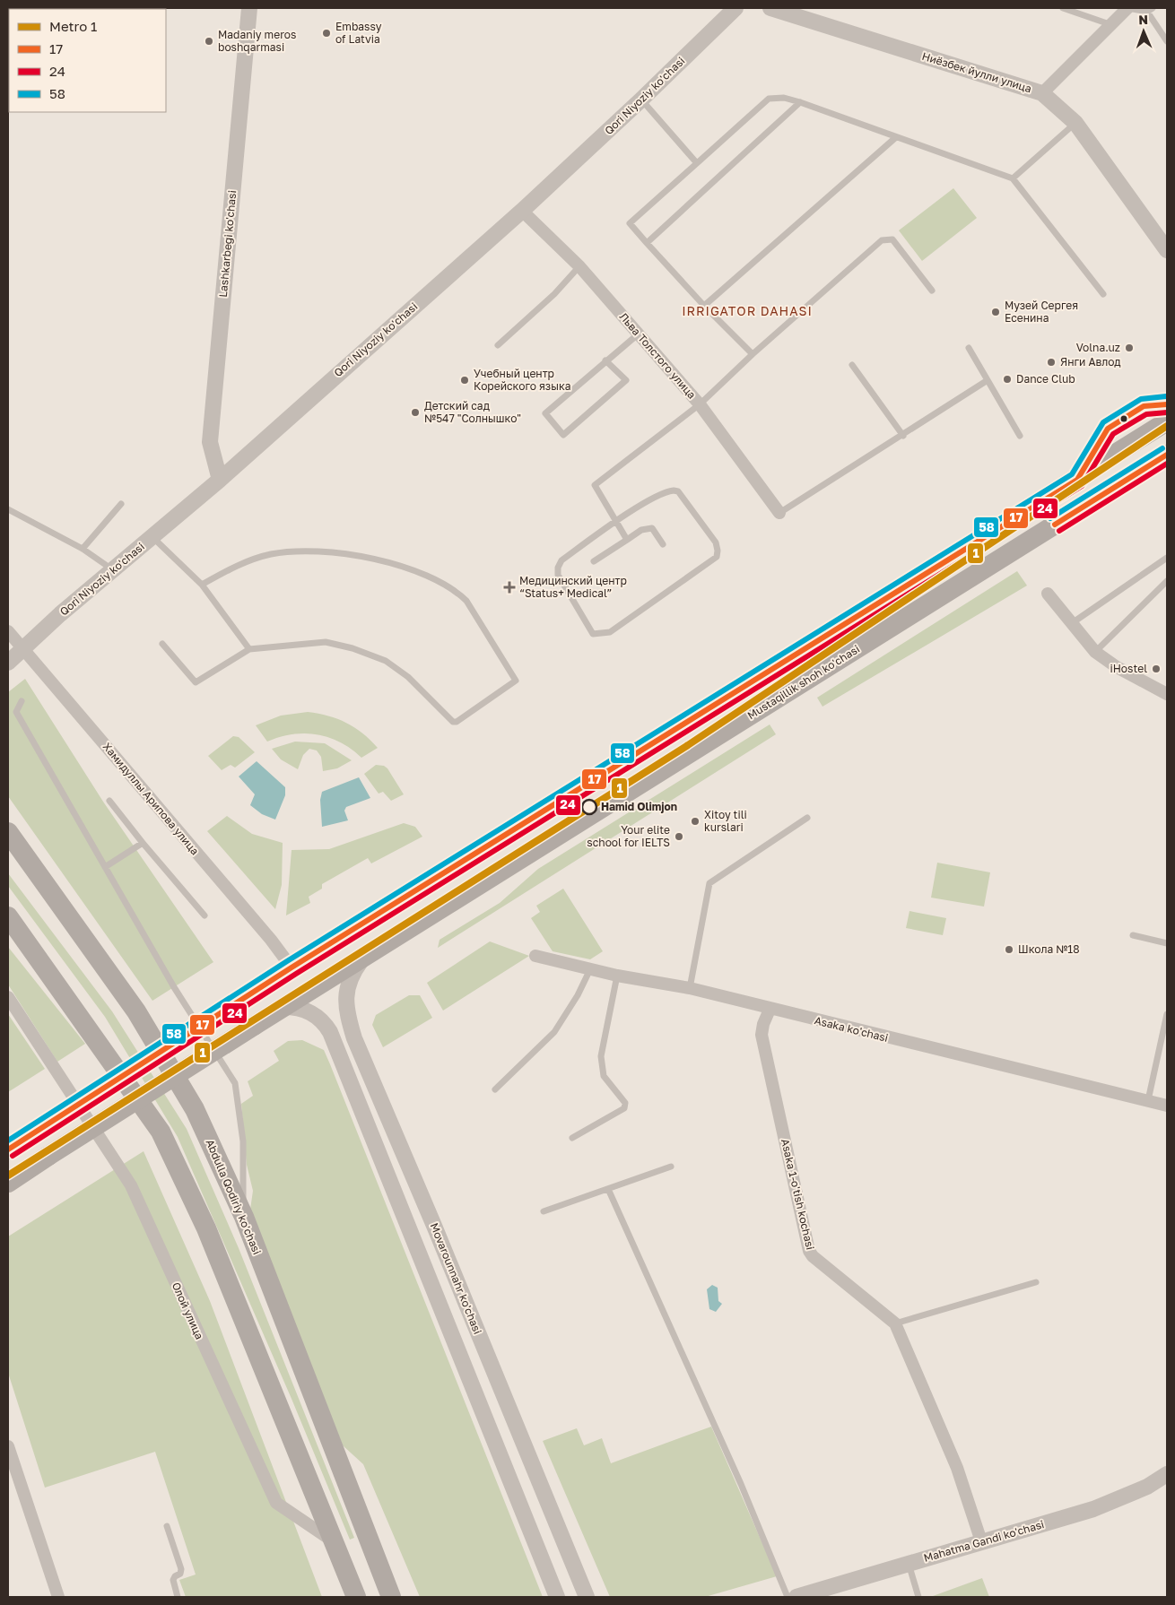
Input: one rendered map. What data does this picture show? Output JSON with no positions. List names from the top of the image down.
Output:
{
  "streets": {
    "main road": ["Mustaqillik shoh ko'chasi", "Abdulla Qodiriy ko'chasi"],
    "street": [
      "Ниёзбек йулли улица",
      "Qori Niyoziy ko'chasi",
      "Lashkarbegi ko'chasi",
      "Льва Толстого улица",
      "Хамидуллы Арипова улица",
      "Asaka ko'chasi",
      "Asaka 1-o'tish kochasi",
      "Movarounnahr ko'chasi",
      "Олой улица",
      "Mahatma Gandi ko'chasi"
    ]
  },
  "crossings": [
    ["Qori Niyoziy ko'chasi", "Lashkarbegi ko'chasi"],
    ["Qori Niyoziy ko'chasi", "Льва Толстого улица"],
    ["Qori Niyoziy ko'chasi", "Хамидуллы Арипова улица"],
    ["Mustaqillik shoh ko'chasi", "Movarounnahr ko'chasi"],
    ["Asaka ko'chasi", "Asaka 1-o'tish kochasi"],
    ["Asaka 1-o'tish kochasi", "Mahatma Gandi ko'chasi"]
  ],
  "districts": ["IRRIGATOR DAHASI"],
  "places": {
    "other": [
      "Embassy of Latvia",
      "Madaniy meros boshqarmasi",
      "Музей Сергея Есенина",
      "Volna.uz",
      "Янги Авлод",
      "Dance Club",
      "Учебный центр Корейского языка",
      "Детский сад №547 \"Солнышко\"",
      "iHostel",
      "Hamid Olimjon",
      "Xitoy tili kurslari",
      "Your elite school for IELTS",
      "Школа №18"
    ],
    "health": ["Медицинский центр “Status+ Medical”"]
  },
  "lines": [
    "transit line 58",
    "transit line 17",
    "transit line 24",
    "metro line 1"
  ],
  "legend": [
    "Metro 1",
    "17",
    "24",
    "58"
  ],
  "north": "top"
}
